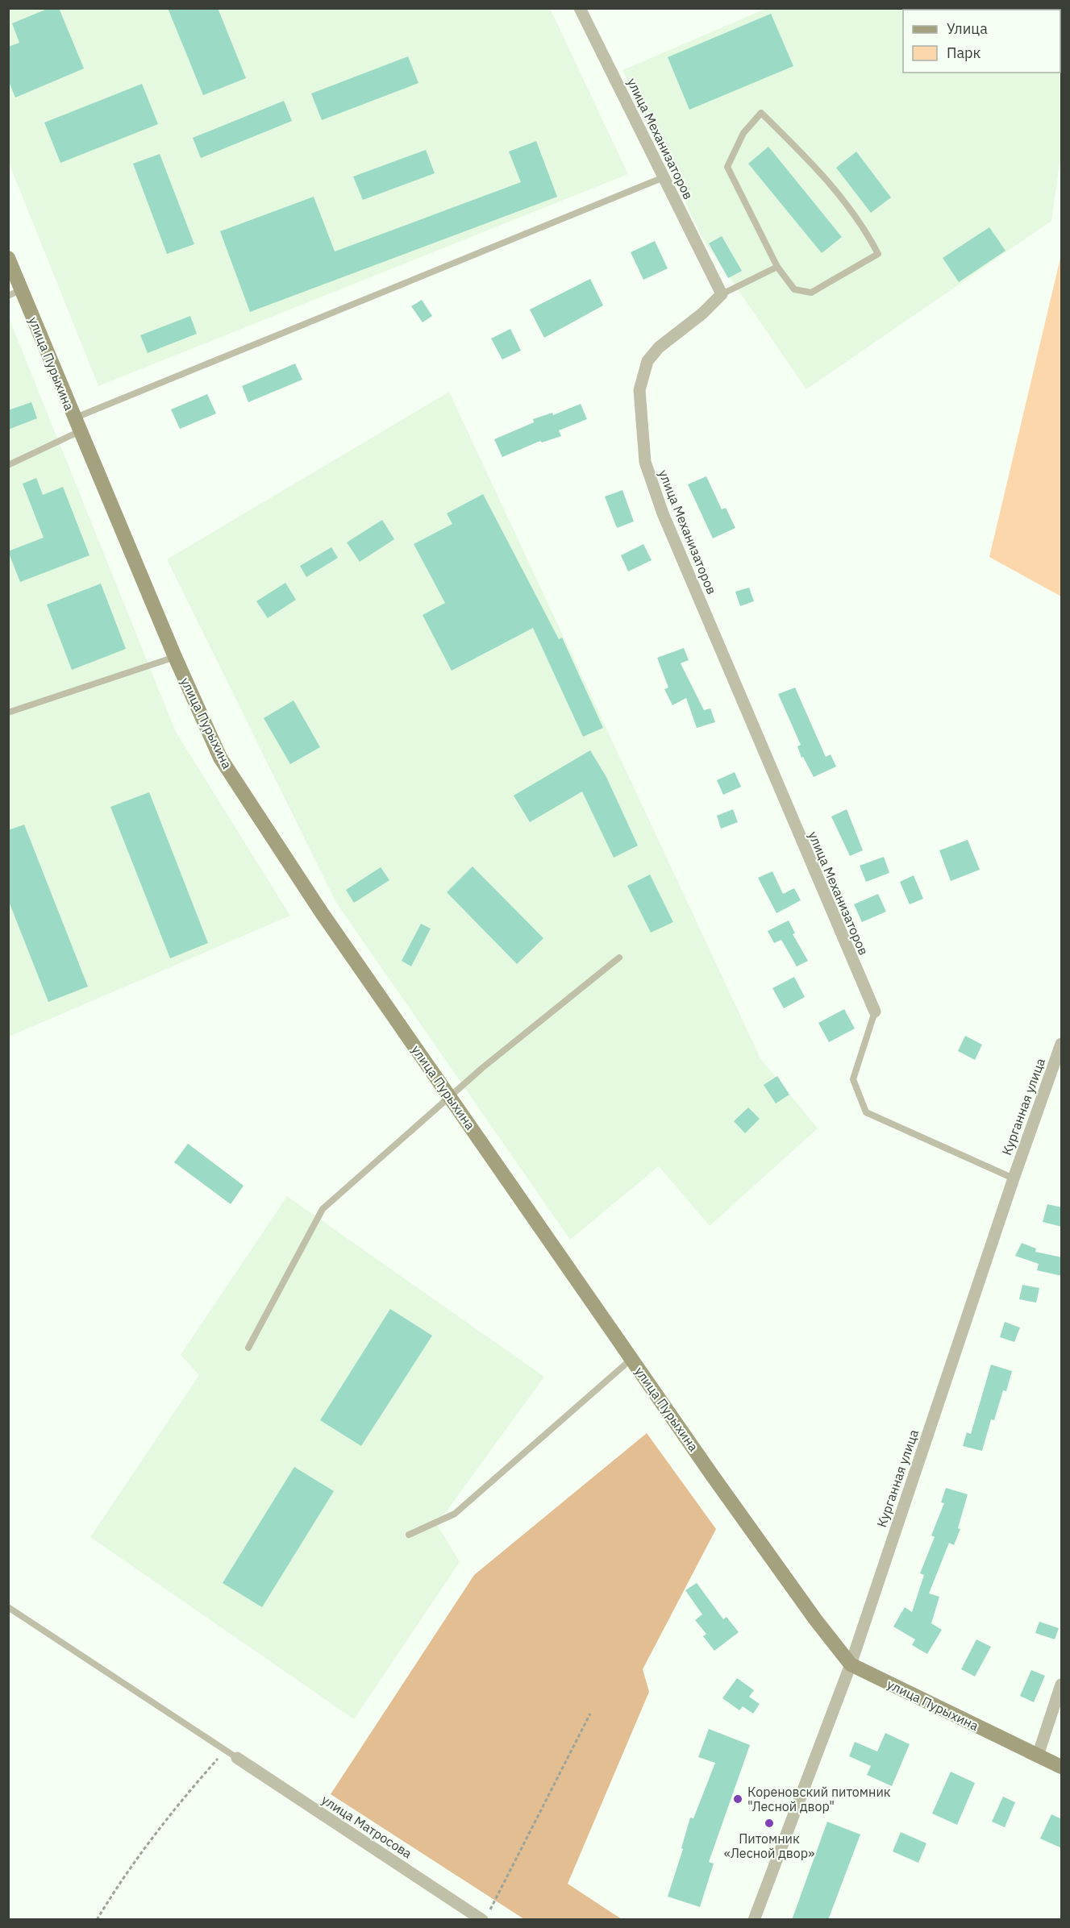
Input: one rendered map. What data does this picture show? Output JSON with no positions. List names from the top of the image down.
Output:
{
  "streets": {
    "street": [
      "улица Механизаторов",
      "улица Пурыхина",
      "Курганная улица",
      "улица Матросова"
    ]
  },
  "crossings": [
    ["улица Пурыхина", "Курганная улица"]
  ],
  "places": ["Кореновский питомник \"Лесной двор\"", "Питомник «Лесной двор»"],
  "legend": ["Улица", "Парк"]
}
